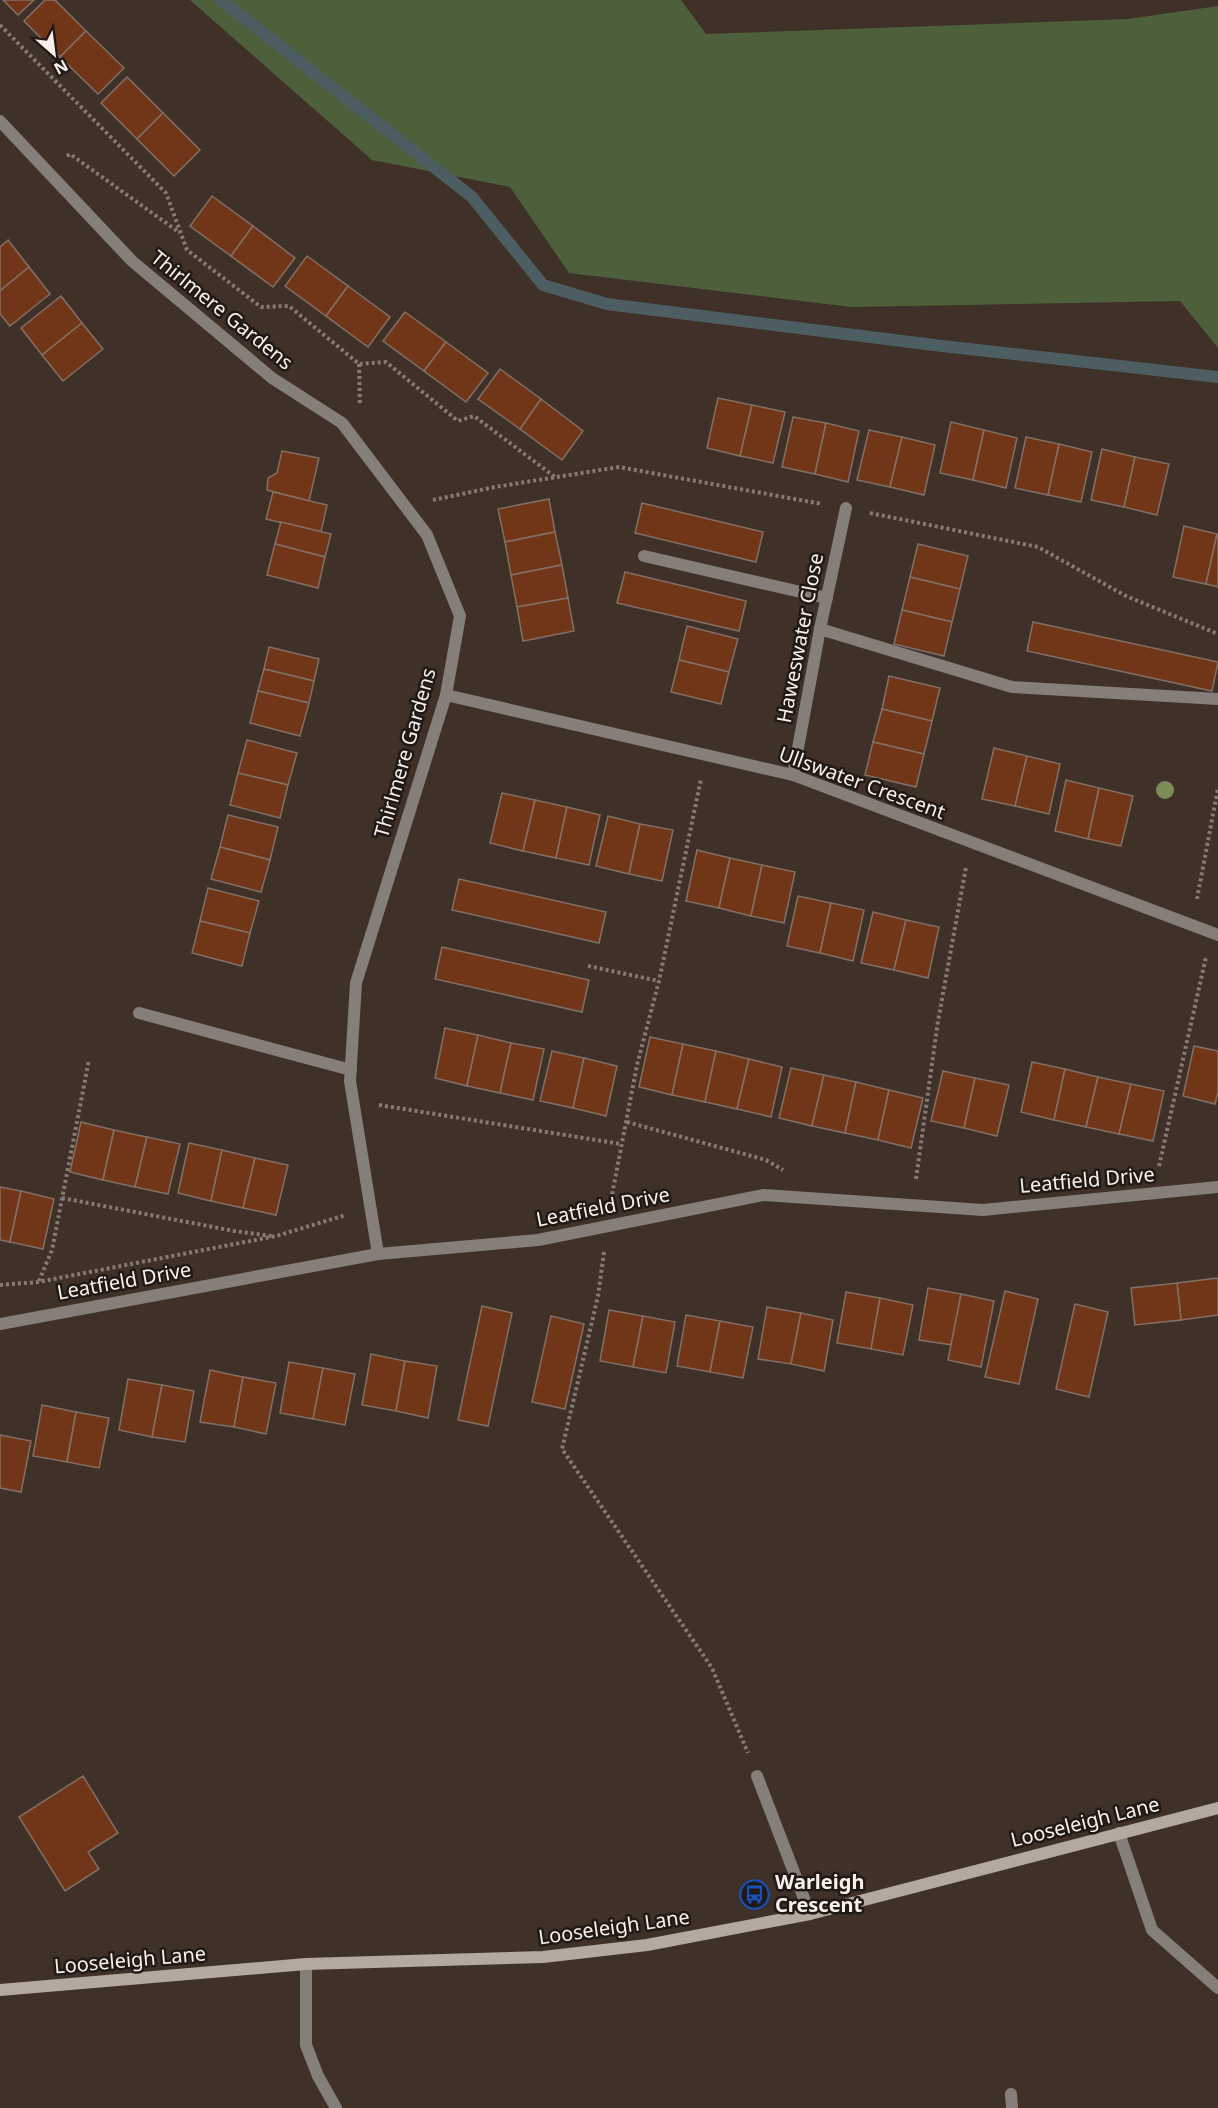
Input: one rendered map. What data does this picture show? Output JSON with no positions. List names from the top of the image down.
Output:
{
  "streets": {
    "street": [
      "Thirlmere Gardens",
      "Haweswater Close",
      "Ullswater Crescent",
      "Leatfield Drive",
      "Looseleigh Lane"
    ]
  },
  "crossings": [
    ["Thirlmere Gardens", "Ullswater Crescent"],
    ["Thirlmere Gardens", "Leatfield Drive"],
    ["Haweswater Close", "Ullswater Crescent"]
  ],
  "places": {
    "bus stop": ["Warleigh Crescent"]
  },
  "north": "bottom right"
}
